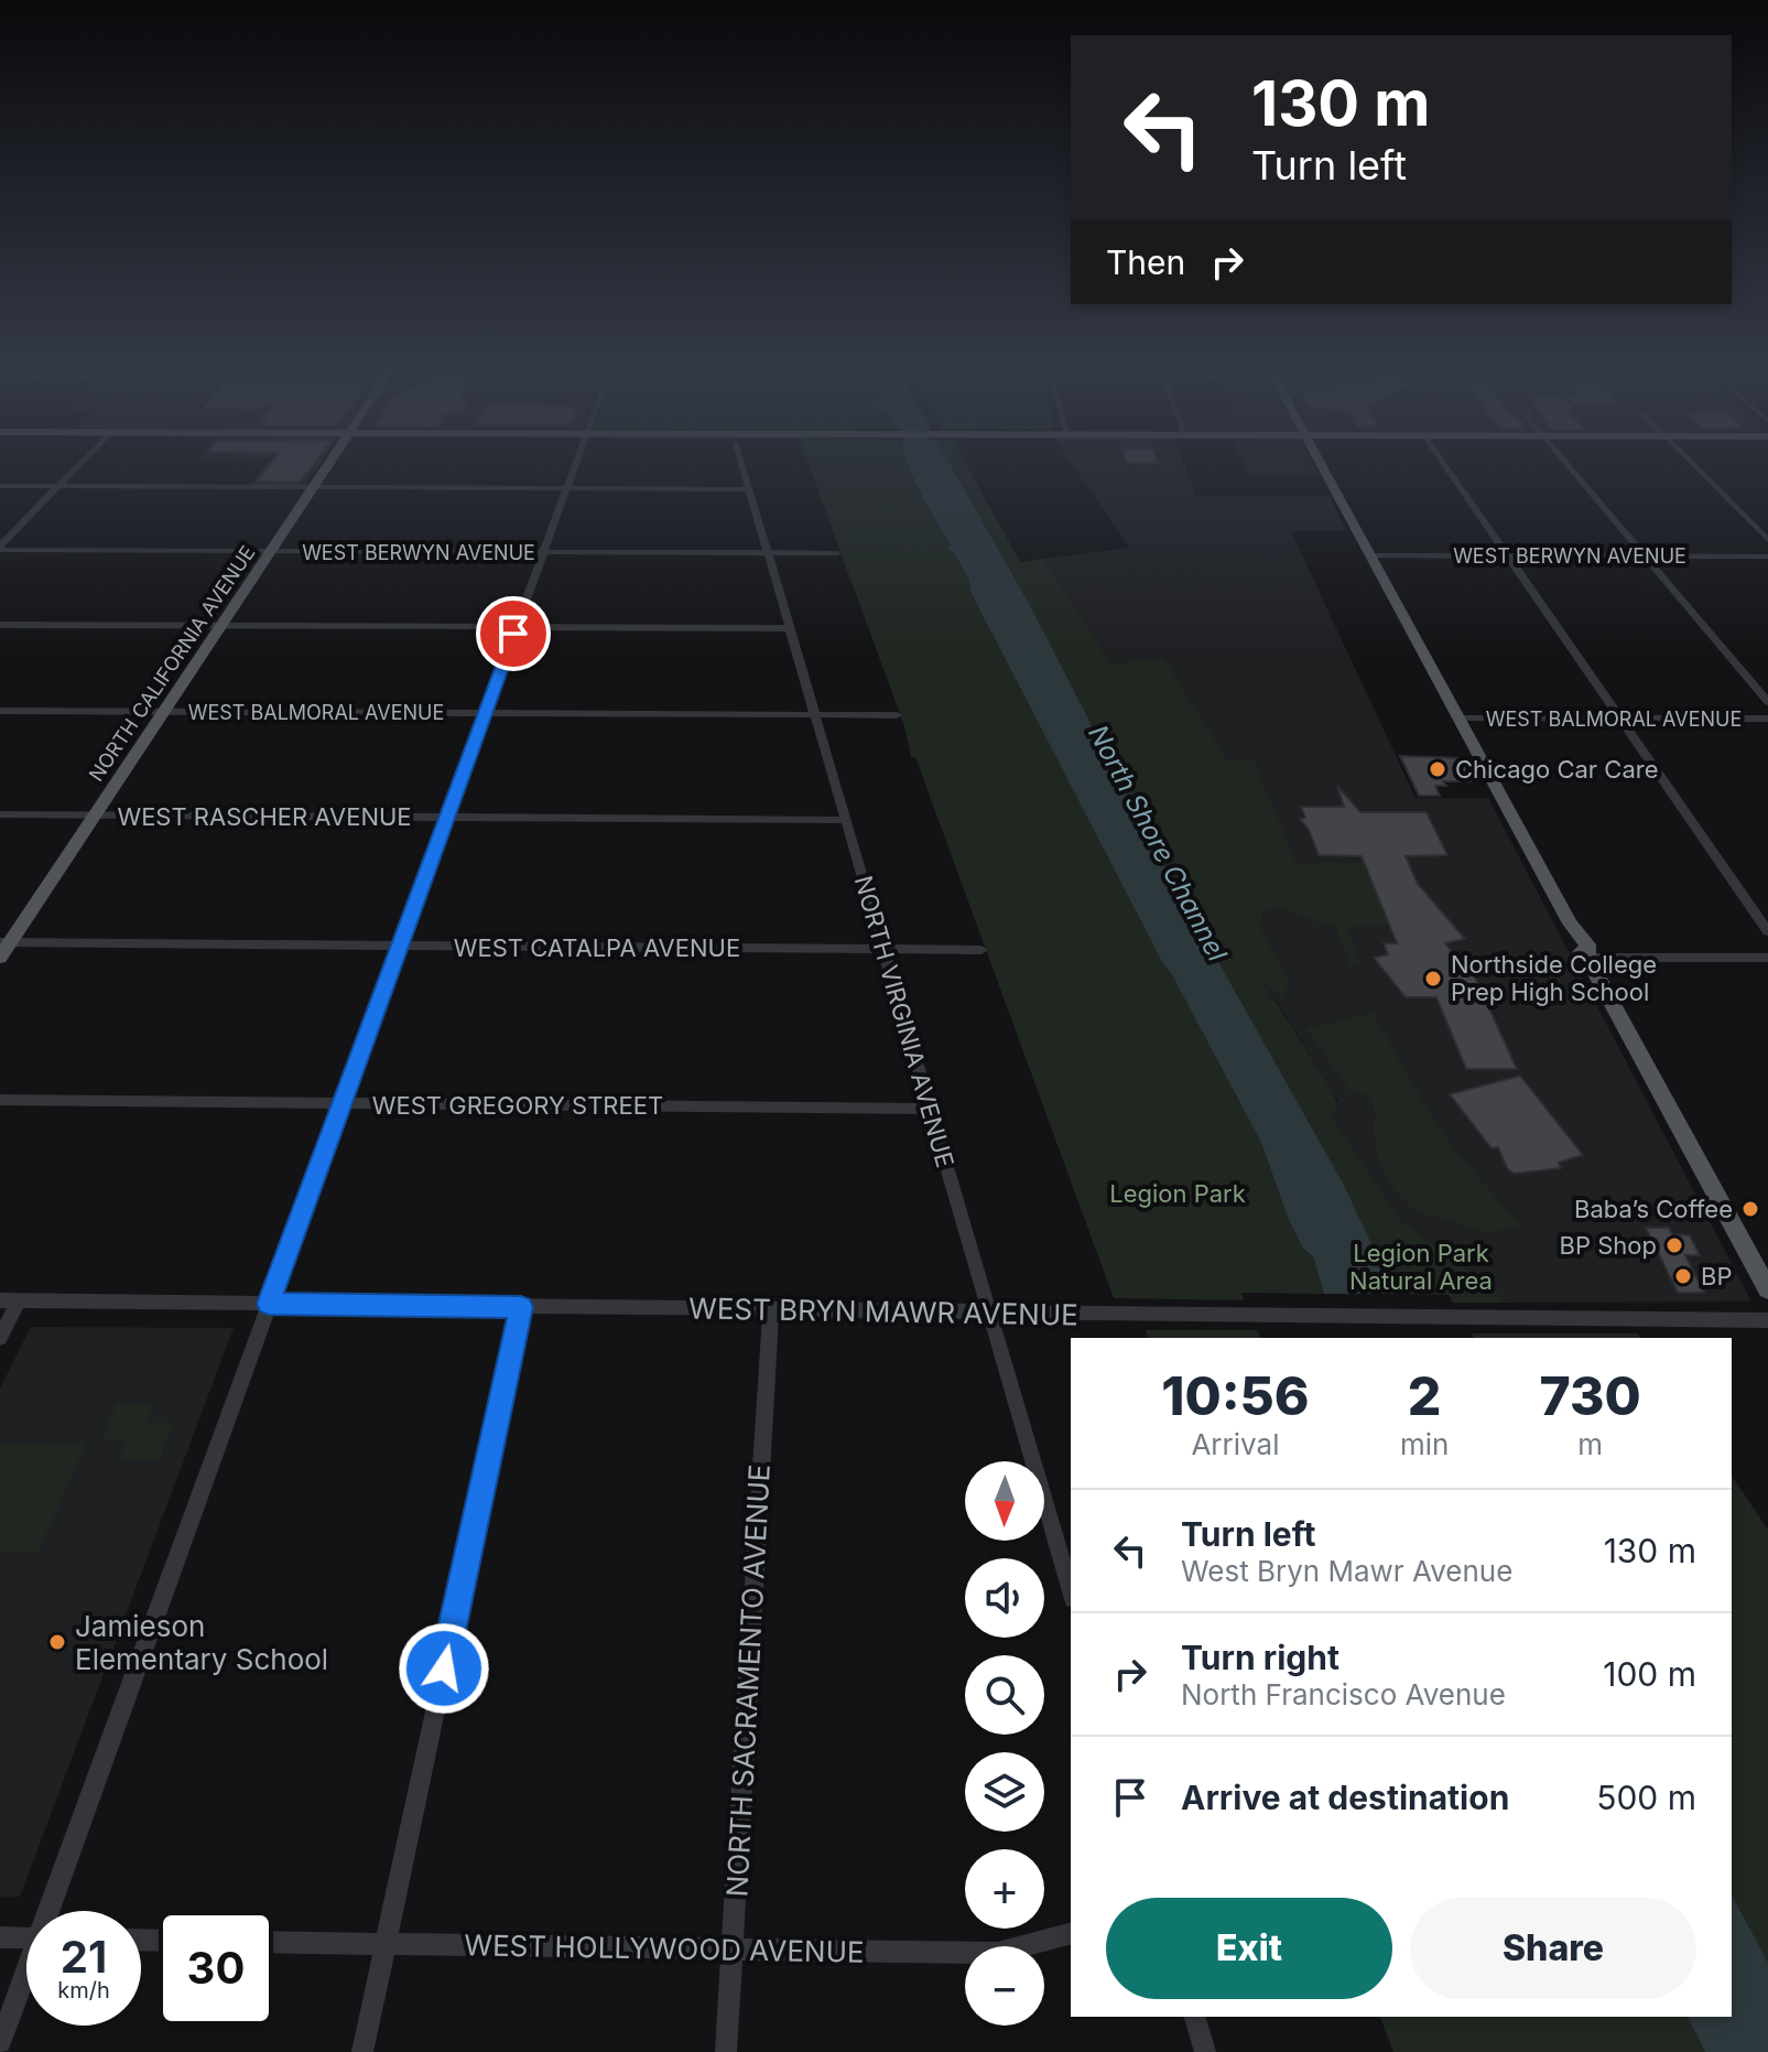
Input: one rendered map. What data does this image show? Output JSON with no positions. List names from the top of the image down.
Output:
{
  "streets": {
    "main road": ["NORTH CALIFORNIA AVENUE"],
    "street": [
      "WEST BERWYN AVENUE",
      "WEST BALMORAL AVENUE",
      "WEST RASCHER AVENUE",
      "WEST CATALPA AVENUE",
      "NORTH VIRGINIA AVENUE",
      "WEST GREGORY STREET",
      "WEST BRYN MAWR AVENUE",
      "NORTH SACRAMENTO AVENUE",
      "WEST HOLLYWOOD AVENUE"
    ]
  },
  "crossings": [
    ["WEST BERWYN AVENUE", "NORTH CALIFORNIA AVENUE"],
    ["WEST BERWYN AVENUE", "NORTH VIRGINIA AVENUE"],
    ["NORTH CALIFORNIA AVENUE", "WEST BALMORAL AVENUE"],
    ["NORTH CALIFORNIA AVENUE", "WEST RASCHER AVENUE"],
    ["NORTH CALIFORNIA AVENUE", "WEST CATALPA AVENUE"],
    ["WEST BALMORAL AVENUE", "NORTH VIRGINIA AVENUE"],
    ["WEST RASCHER AVENUE", "NORTH VIRGINIA AVENUE"],
    ["WEST CATALPA AVENUE", "NORTH VIRGINIA AVENUE"],
    ["NORTH VIRGINIA AVENUE", "WEST GREGORY STREET"],
    ["NORTH VIRGINIA AVENUE", "WEST BRYN MAWR AVENUE"],
    ["WEST BRYN MAWR AVENUE", "NORTH SACRAMENTO AVENUE"],
    ["NORTH SACRAMENTO AVENUE", "WEST HOLLYWOOD AVENUE"]
  ],
  "water": ["North Shore Channel"],
  "parks": ["Legion Park", "Legion Park Natural Area"],
  "places": [
    "Chicago Car Care",
    "Northside College Prep High School",
    "Baba’s Coffee",
    "BP Shop",
    "BP",
    "Jamieson Elementary School"
  ],
  "north": "bottom",
  "page": {
    "turn": ["130 m", "Turn left"],
    "then": "Then",
    "eta": [
      "10:56",
      "Arrival",
      "2",
      "min",
      "730",
      "m"
    ],
    "map_buttons": ["+", "−"],
    "list": [
      {
        "name": "Turn left",
        "note": "West Bryn Mawr Avenue",
        "value": "130 m"
      },
      {
        "name": "Turn right",
        "note": "North Francisco Avenue",
        "value": "100 m"
      },
      {
        "name": "Arrive at destination",
        "value": "500 m"
      }
    ],
    "buttons": ["Exit", "Share"],
    "speed": "21 km/h",
    "limit": "30"
  }
}
